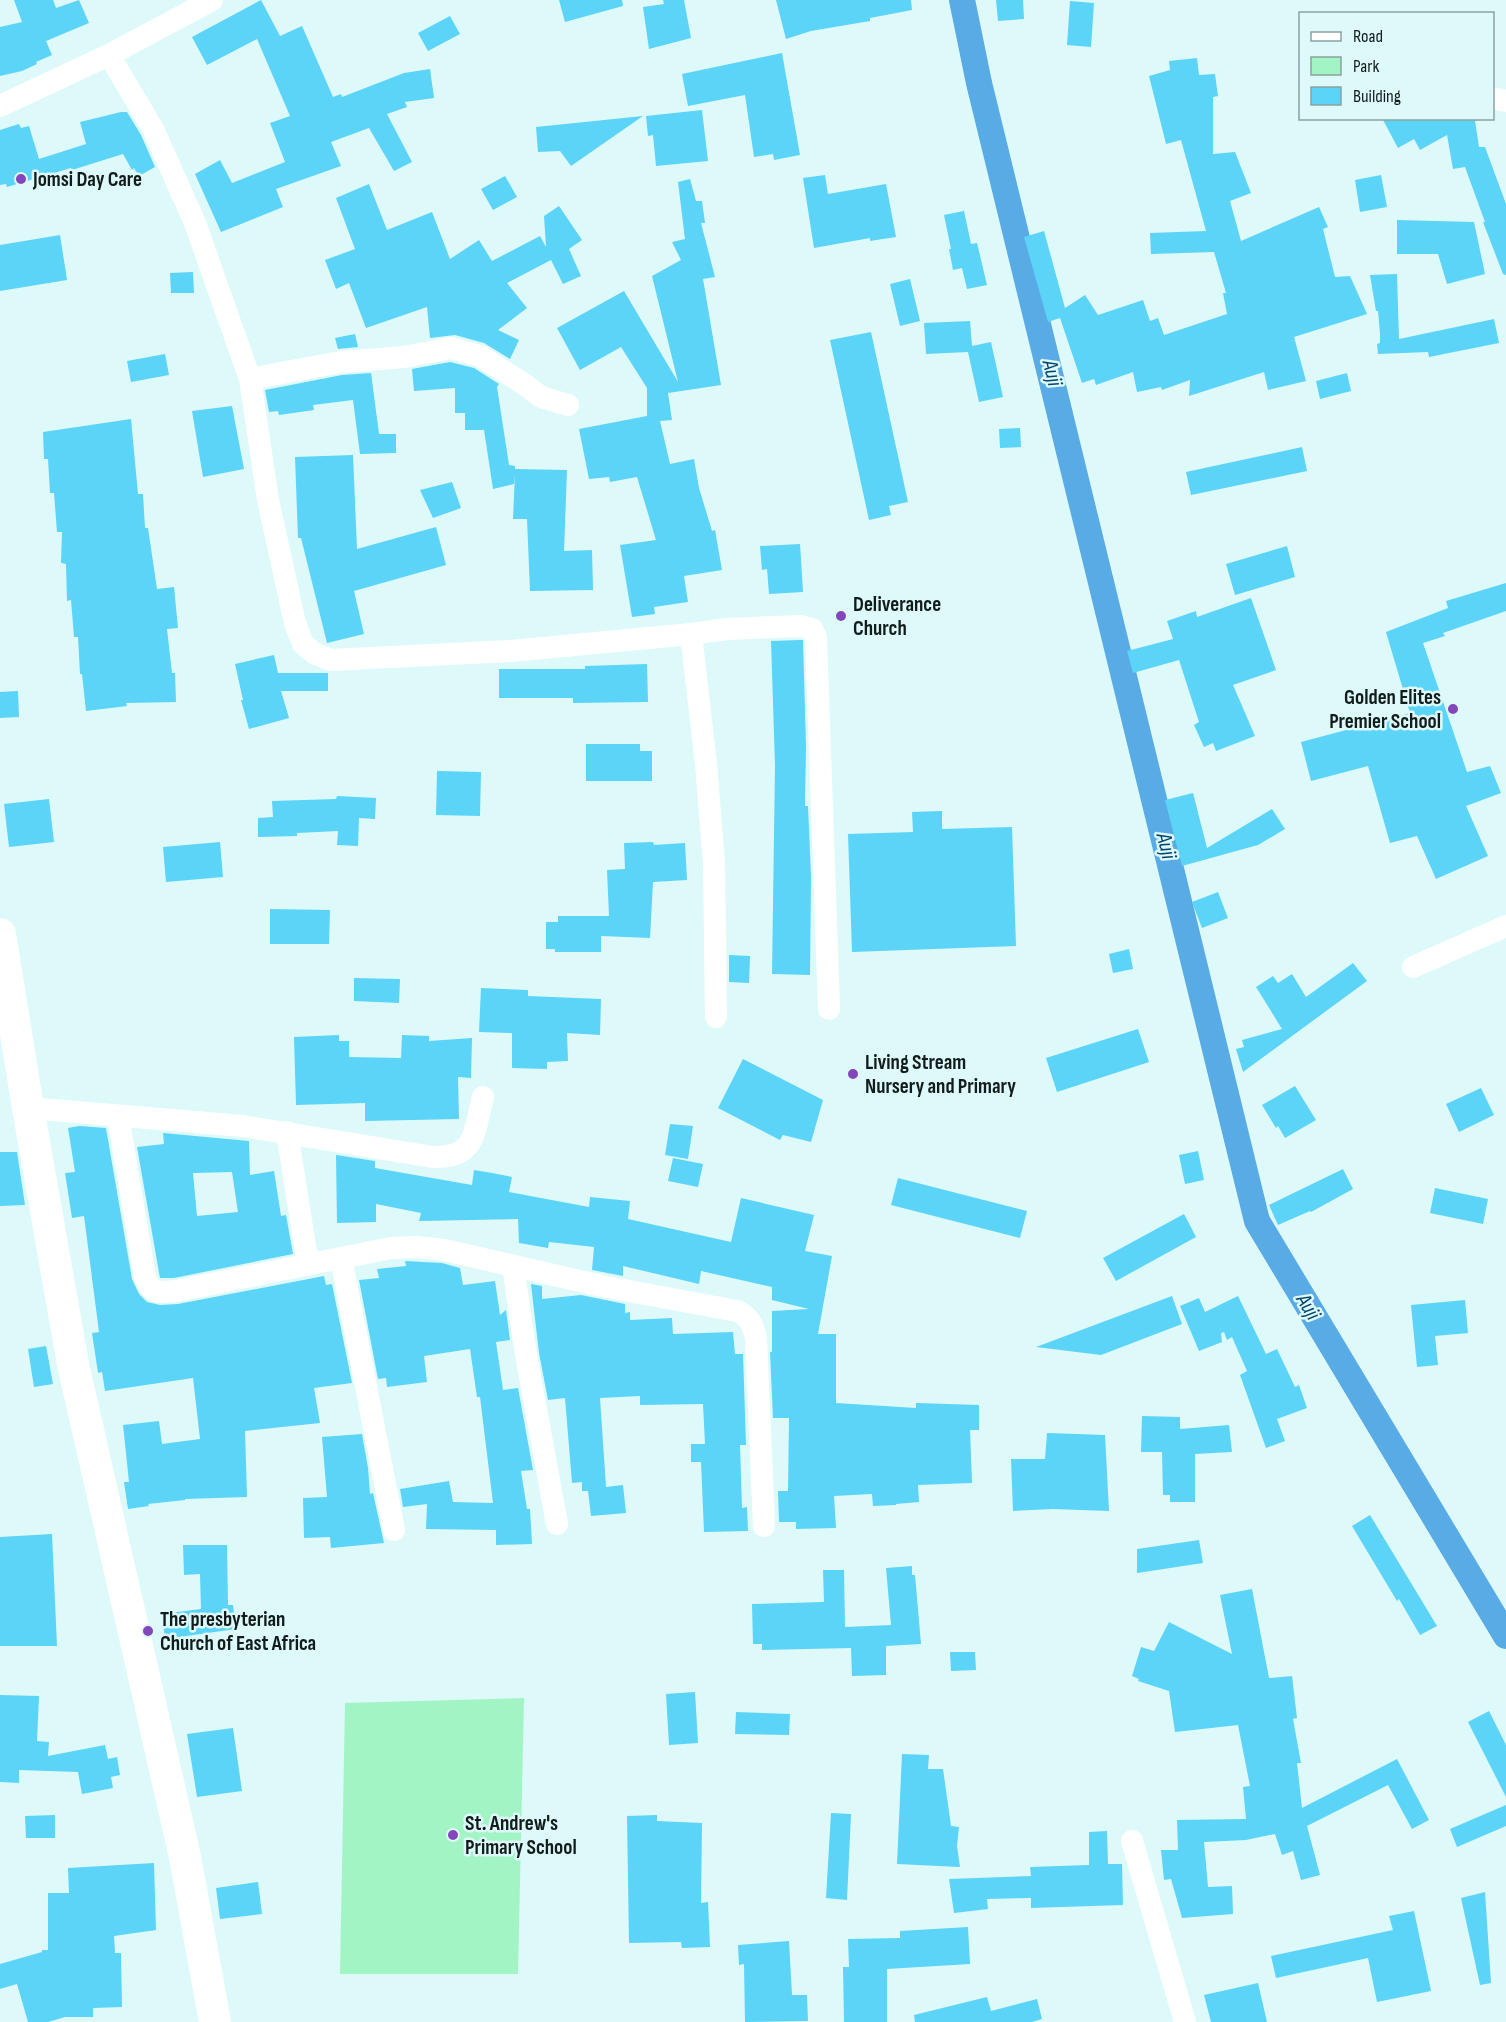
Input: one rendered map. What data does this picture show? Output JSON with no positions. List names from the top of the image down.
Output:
{
  "water": ["Auji"],
  "places": [
    "Jomsi Day Care",
    "Deliverance Church",
    "Golden Elites Premier School",
    "Living Stream Nursery and Primary",
    "The presbyterian Church of East Africa",
    "St. Andrew's Primary School"
  ],
  "legend": ["Road", "Park", "Building"]
}
